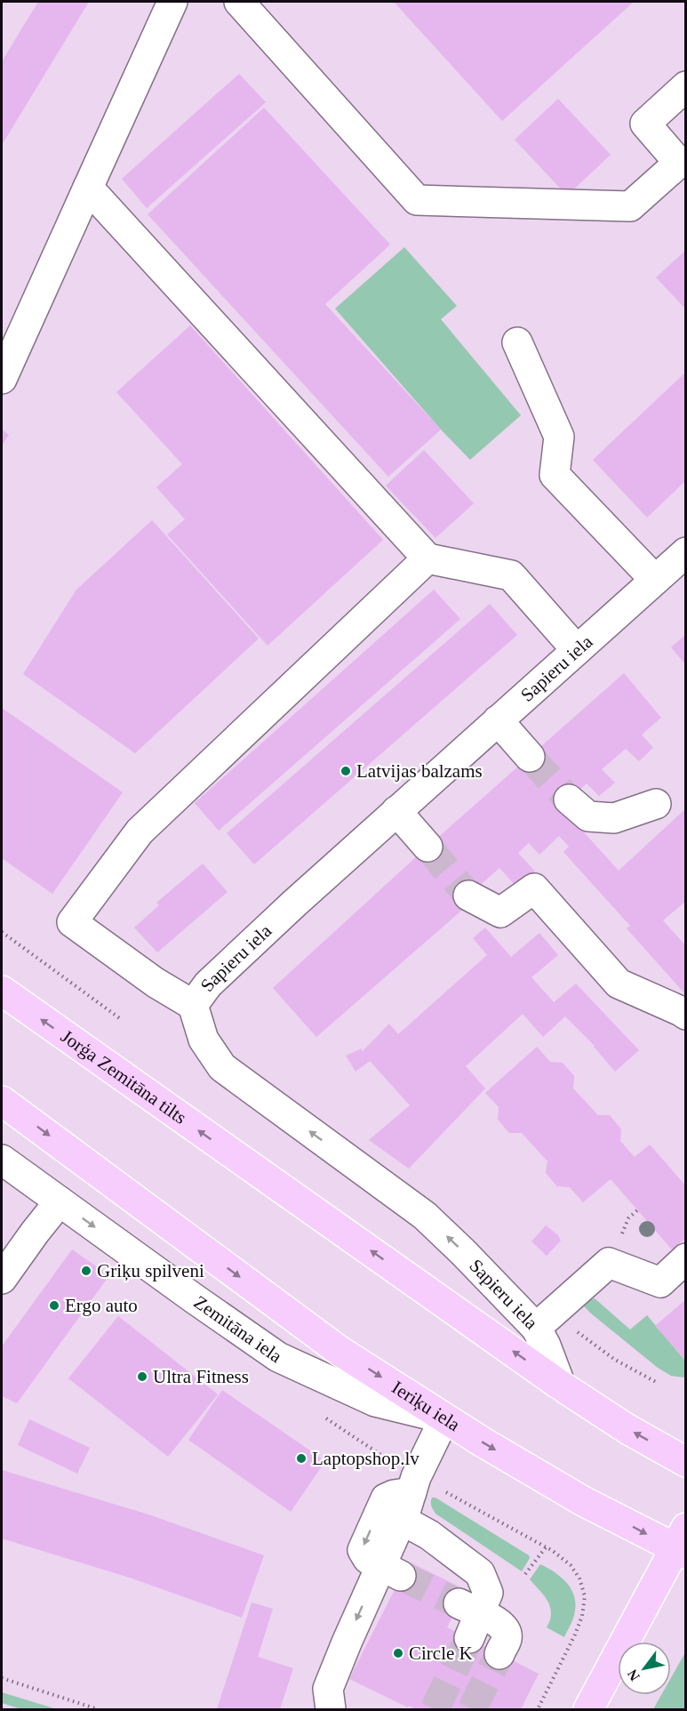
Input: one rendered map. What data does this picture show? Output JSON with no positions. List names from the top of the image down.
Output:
{
  "streets": {
    "main road": ["Jorģa Zemitāna tilts", "Ieriķu iela"],
    "street": ["Sapieru iela", "Zemitāna iela"]
  },
  "crossings": [
    ["Sapieru iela", "Jorģa Zemitāna tilts"],
    ["Zemitāna iela", "Ieriķu iela"]
  ],
  "one_way": [
    "Sapieru iela",
    "Jorģa Zemitāna tilts",
    "Zemitāna iela",
    "Ieriķu iela"
  ],
  "places": [
    "Latvijas balzams",
    "Griķu spilveni",
    "Ergo auto",
    "Ultra Fitness",
    "Laptopshop.lv",
    "Circle K"
  ],
  "north": "bottom left"
}
